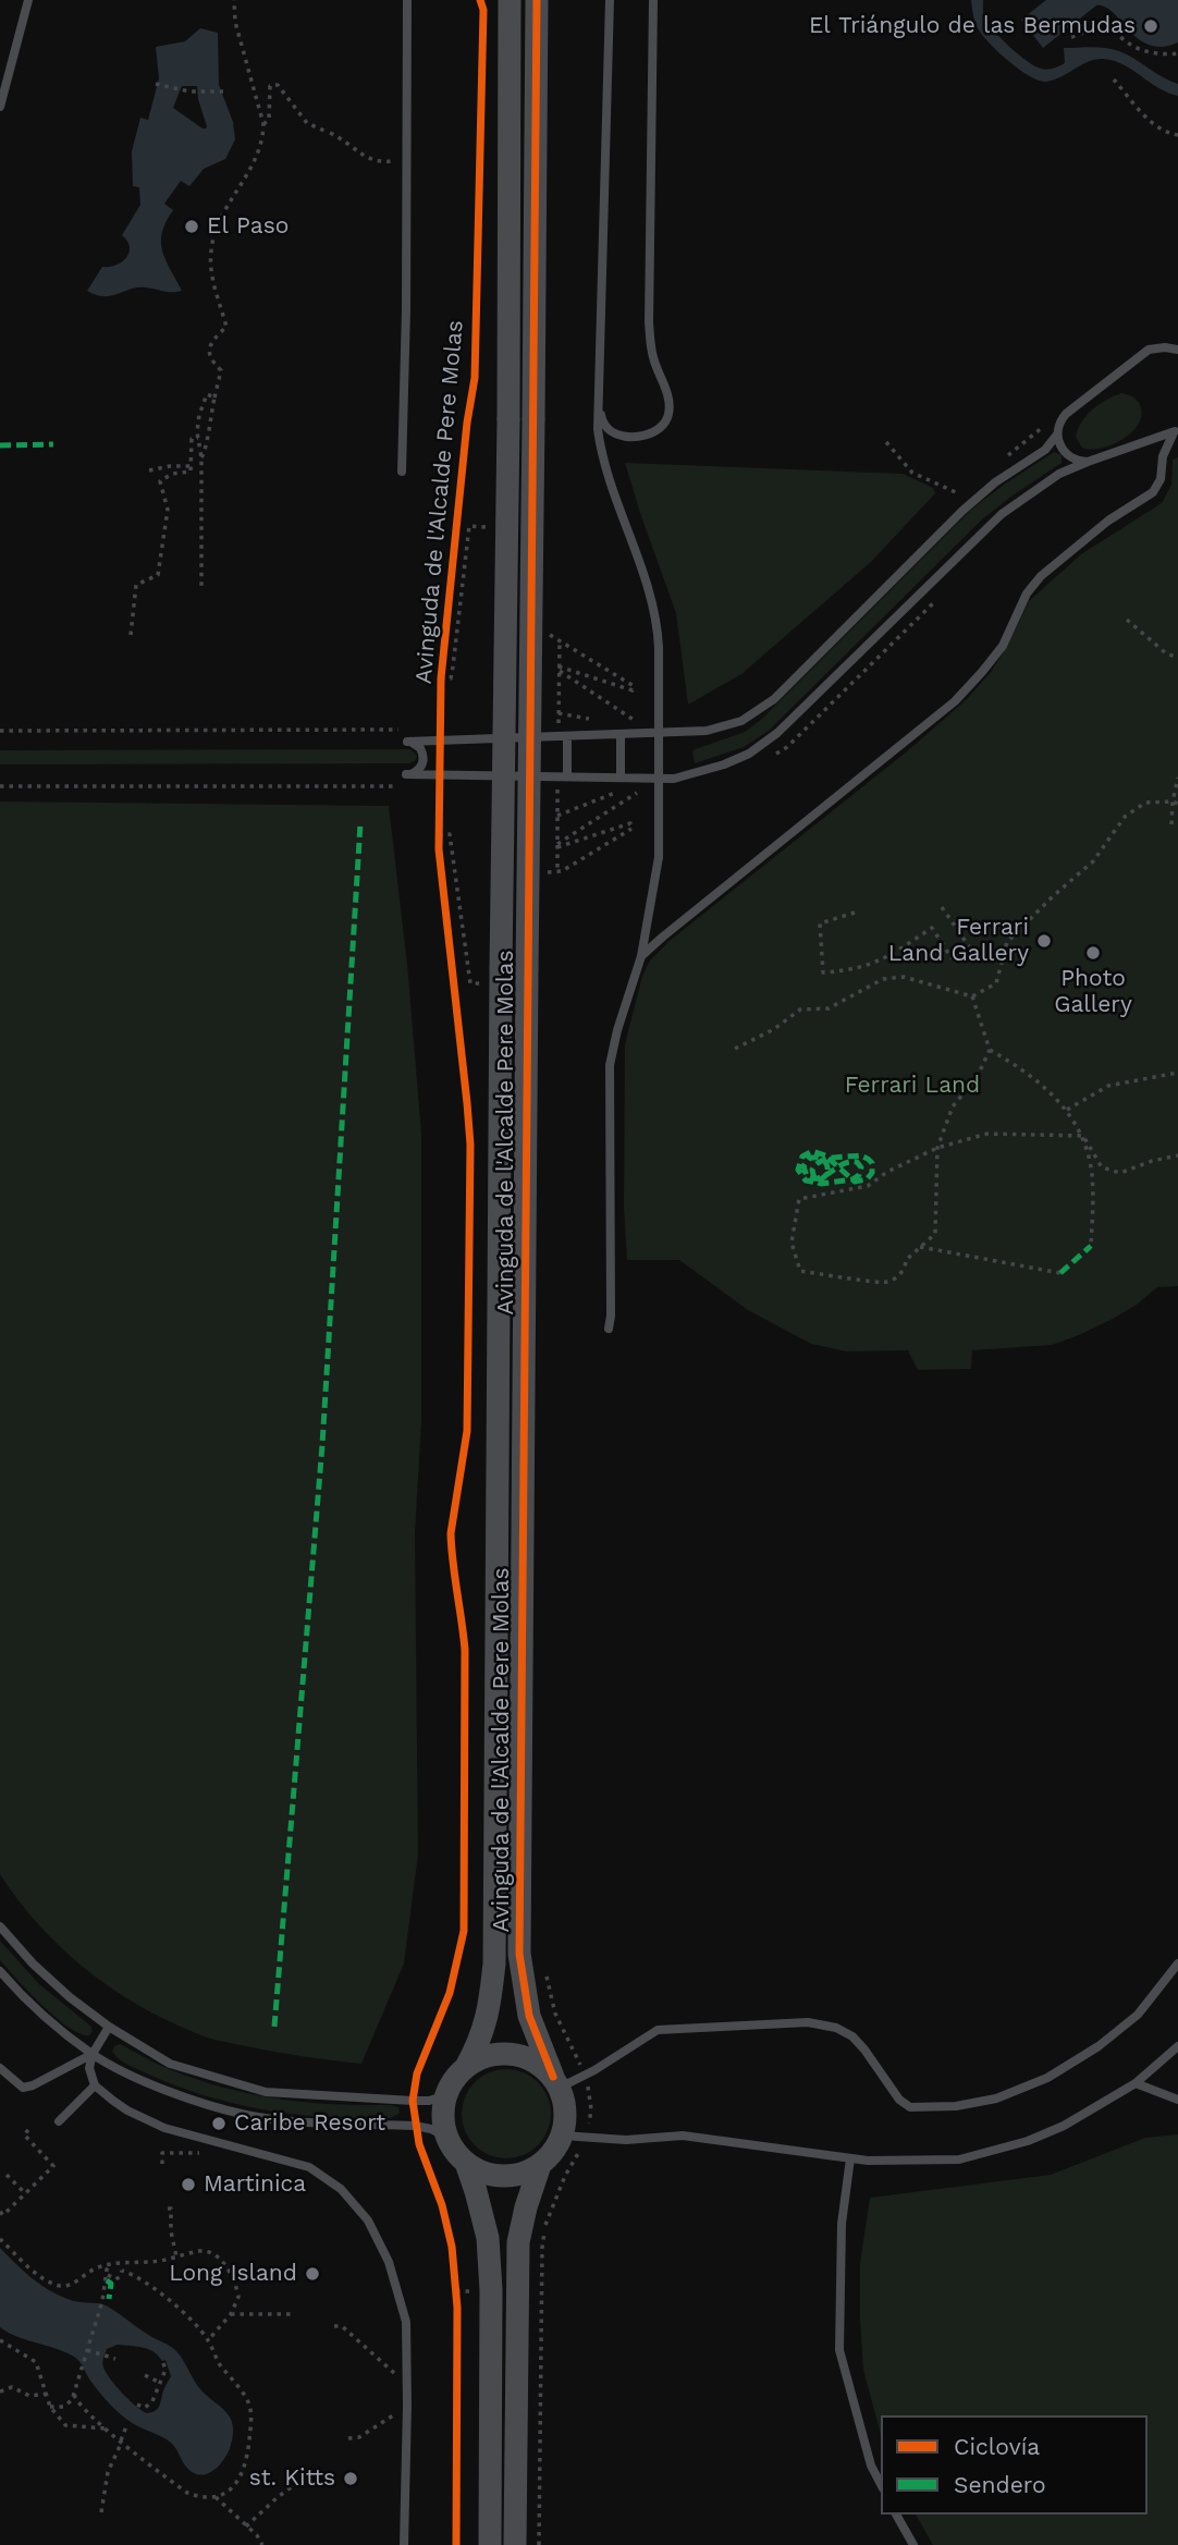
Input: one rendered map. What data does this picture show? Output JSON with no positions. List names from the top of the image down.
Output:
{
  "streets": {
    "street": ["Avinguda de l'Alcalde Pere Molas"]
  },
  "parks": ["Ferrari Land"],
  "places": [
    "El Triángulo de las Bermudas",
    "El Paso",
    "Ferrari Land Gallery",
    "Photo Gallery",
    "Caribe Resort",
    "Martinica",
    "Long Island",
    "st. Kitts"
  ],
  "legend": ["Ciclovía", "Sendero"]
}
